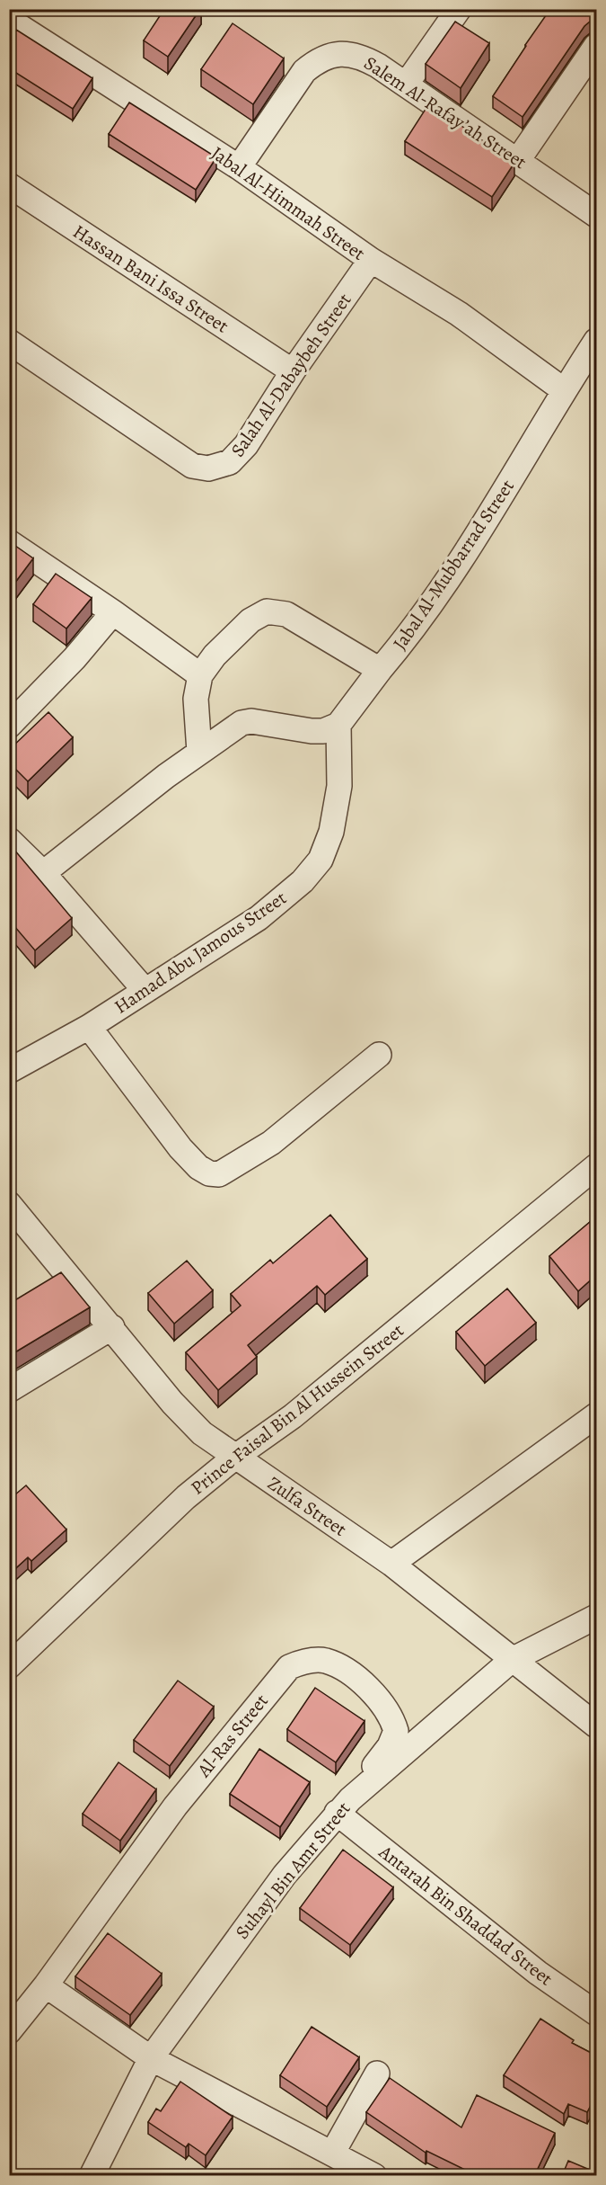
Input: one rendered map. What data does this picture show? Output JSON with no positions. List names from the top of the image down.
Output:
{
  "streets": {
    "street": [
      "Salem Al-Rafay’ah Street",
      "Jabal Al-Himmah Street",
      "Hassan Bani Issa Street",
      "Salah Al-Dabaybeh Street",
      "Jabal Al-Mubbarrad Street",
      "Hamad Abu Jamous Street",
      "Prince Faisal Bin Al Hussein Street",
      "Zulfa Street",
      "Al-Ras Street",
      "Suhayl Bin Amr Street",
      "Antarah Bin Shaddad Street"
    ]
  },
  "crossings": [
    ["Salem Al-Rafay’ah Street", "Jabal Al-Himmah Street"],
    ["Jabal Al-Himmah Street", "Salah Al-Dabaybeh Street"],
    ["Jabal Al-Himmah Street", "Jabal Al-Mubbarrad Street"],
    ["Hassan Bani Issa Street", "Salah Al-Dabaybeh Street"],
    ["Jabal Al-Mubbarrad Street", "Hamad Abu Jamous Street"],
    ["Prince Faisal Bin Al Hussein Street", "Zulfa Street"],
    ["Zulfa Street", "Suhayl Bin Amr Street"],
    ["Al-Ras Street", "Suhayl Bin Amr Street"],
    ["Al-Ras Street", "Antarah Bin Shaddad Street"],
    ["Suhayl Bin Amr Street", "Antarah Bin Shaddad Street"]
  ]
}
